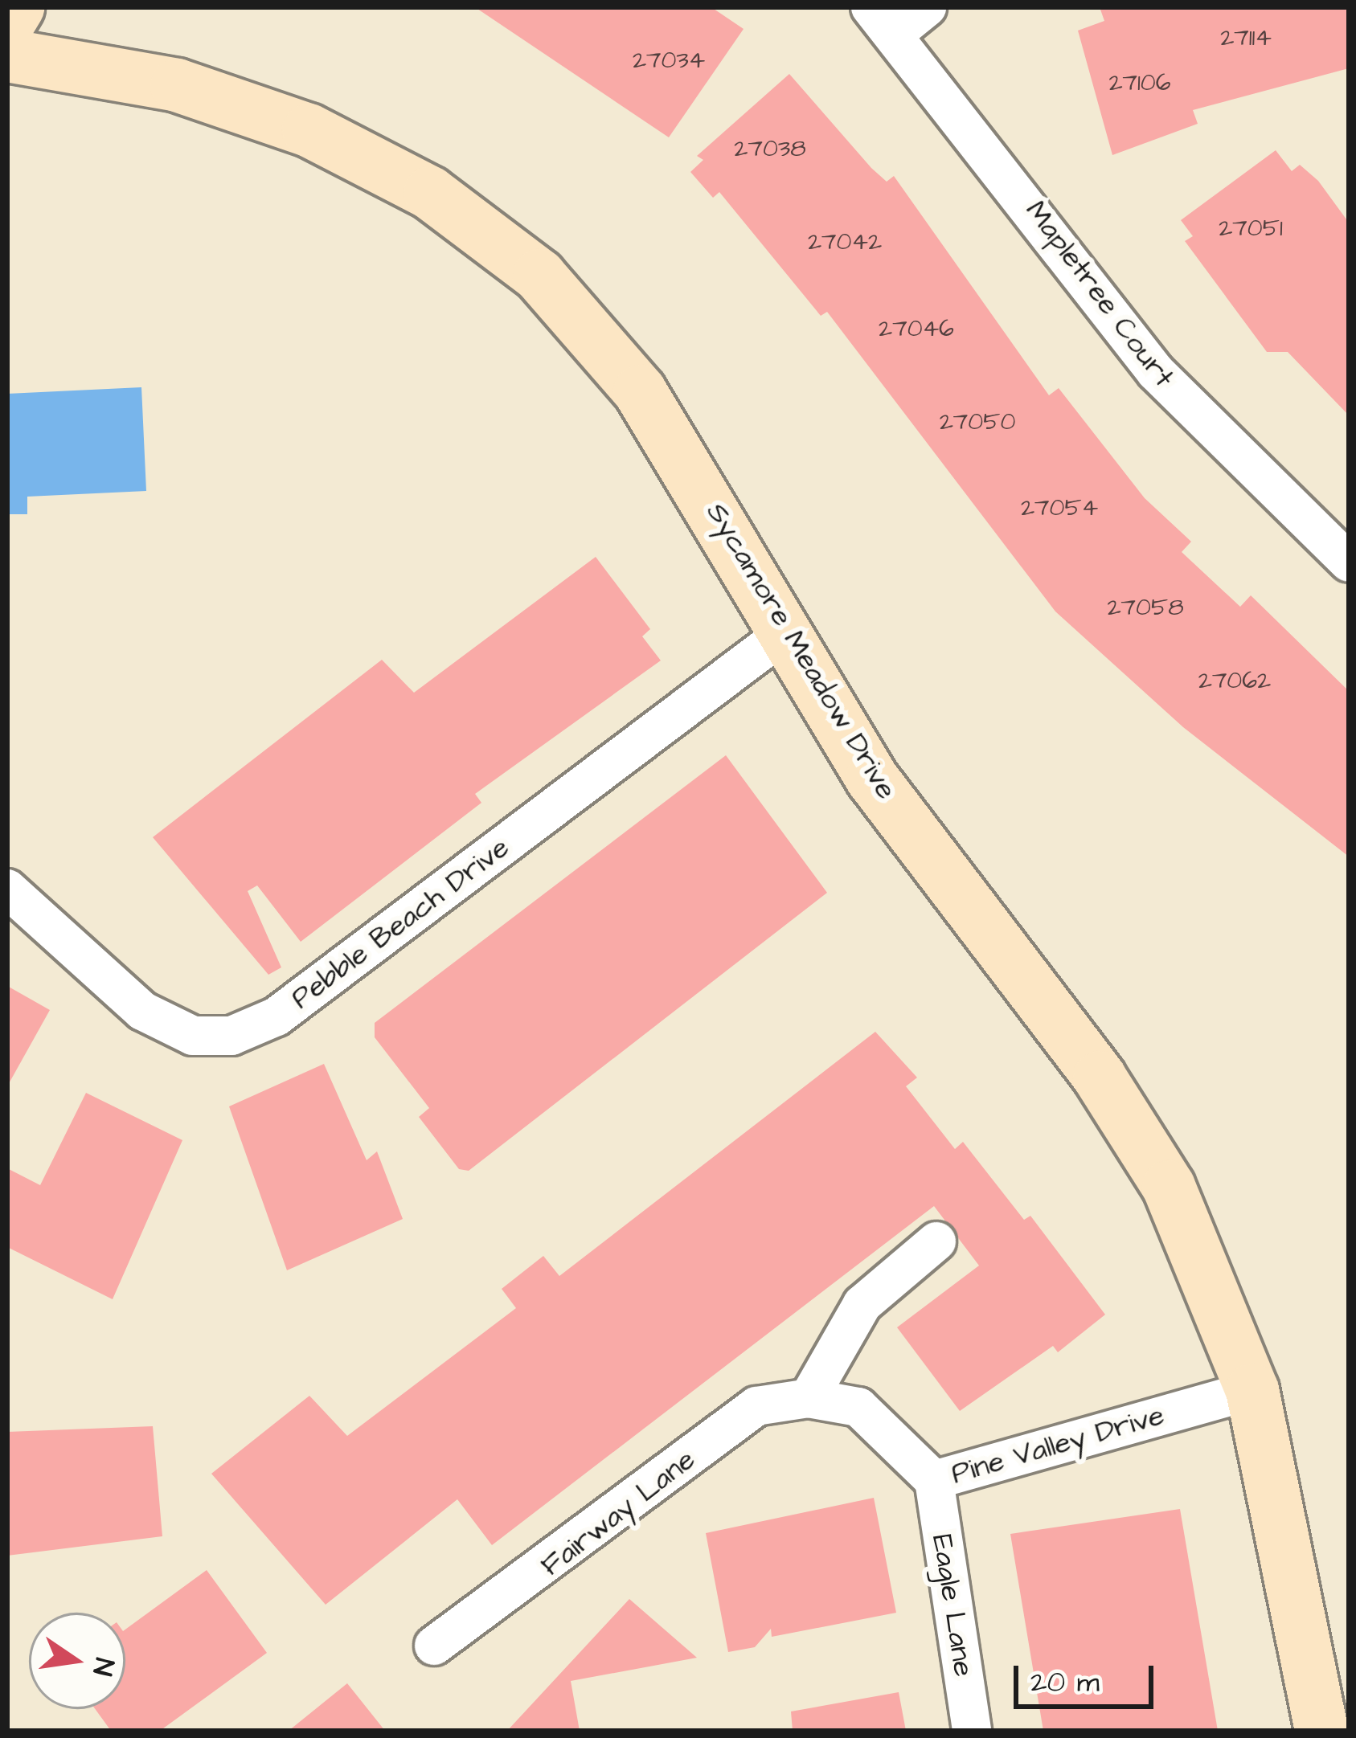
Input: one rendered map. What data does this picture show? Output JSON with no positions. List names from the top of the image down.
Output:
{
  "streets": {
    "street": [
      "Mapletree Court",
      "Sycamore Meadow Drive",
      "Pebble Beach Drive",
      "Pine Valley Drive",
      "Fairway Lane",
      "Eagle Lane"
    ]
  },
  "crossings": [
    ["Sycamore Meadow Drive", "Pebble Beach Drive"],
    ["Sycamore Meadow Drive", "Pine Valley Drive"],
    ["Pine Valley Drive", "Fairway Lane"],
    ["Pine Valley Drive", "Eagle Lane"]
  ],
  "house_numbers": [
    "27114",
    "27034",
    "27106",
    "27038",
    "27051",
    "27042",
    "27046",
    "27050",
    "27054",
    "27058",
    "27062"
  ],
  "scale_bar": "20 m",
  "north": "right"
}
